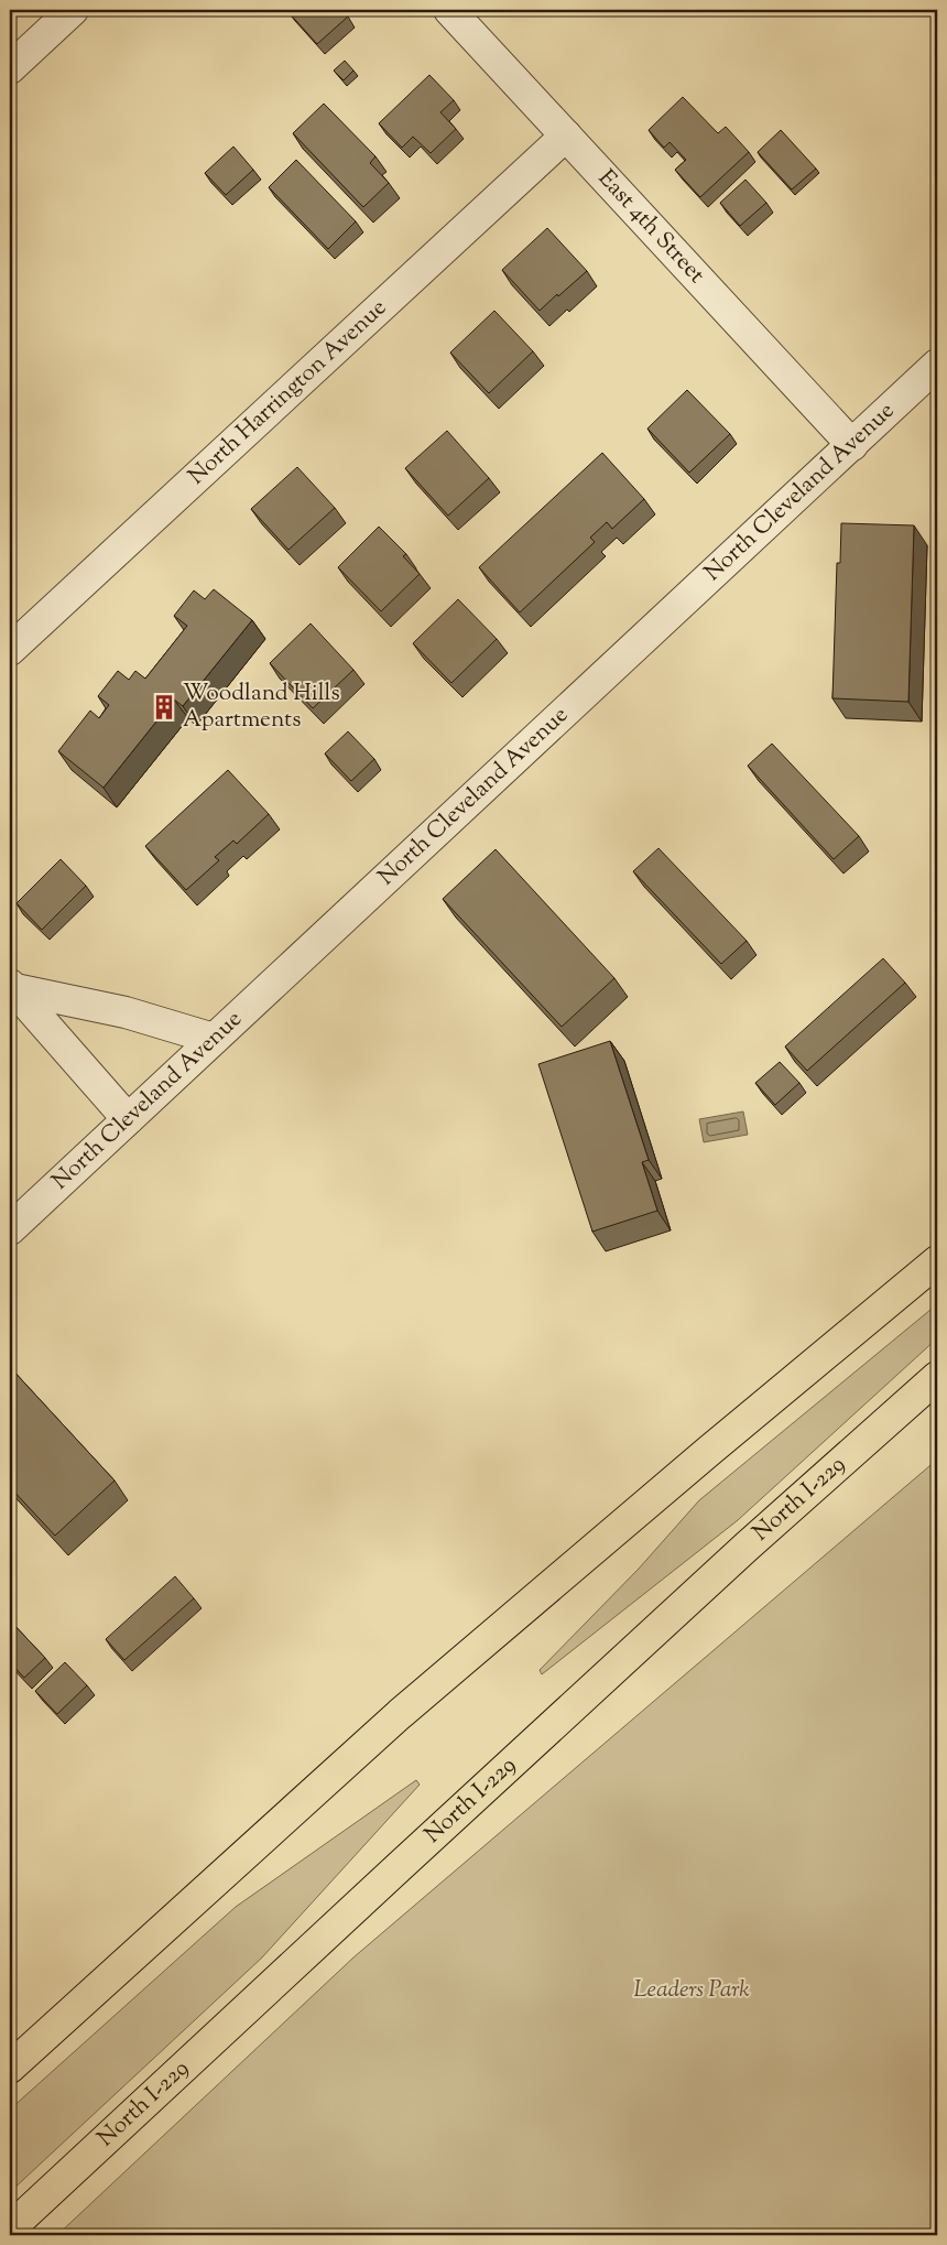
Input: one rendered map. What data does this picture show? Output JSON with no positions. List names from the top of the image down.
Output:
{
  "streets": {
    "highway": ["North I-229"],
    "street": ["East 4th Street", "North Harrington Avenue", "North Cleveland Avenue"]
  },
  "crossings": [
    ["East 4th Street", "North Harrington Avenue"],
    ["East 4th Street", "North Cleveland Avenue"]
  ],
  "parks": ["Leaders Park"],
  "places": {
    "building": ["Woodland Hills Apartments"]
  }
}
